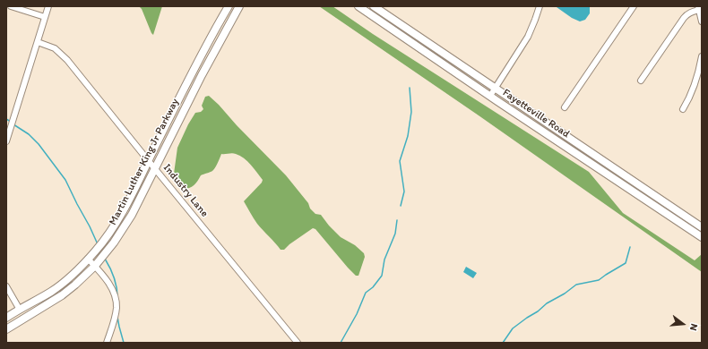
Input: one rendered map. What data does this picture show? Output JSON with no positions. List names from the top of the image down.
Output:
{
  "streets": {
    "main road": ["Fayetteville Road", "Martin Luther King Jr Parkway"],
    "street": ["Industry Lane"]
  },
  "crossings": [
    ["Martin Luther King Jr Parkway", "Industry Lane"]
  ],
  "north": "right"
}
